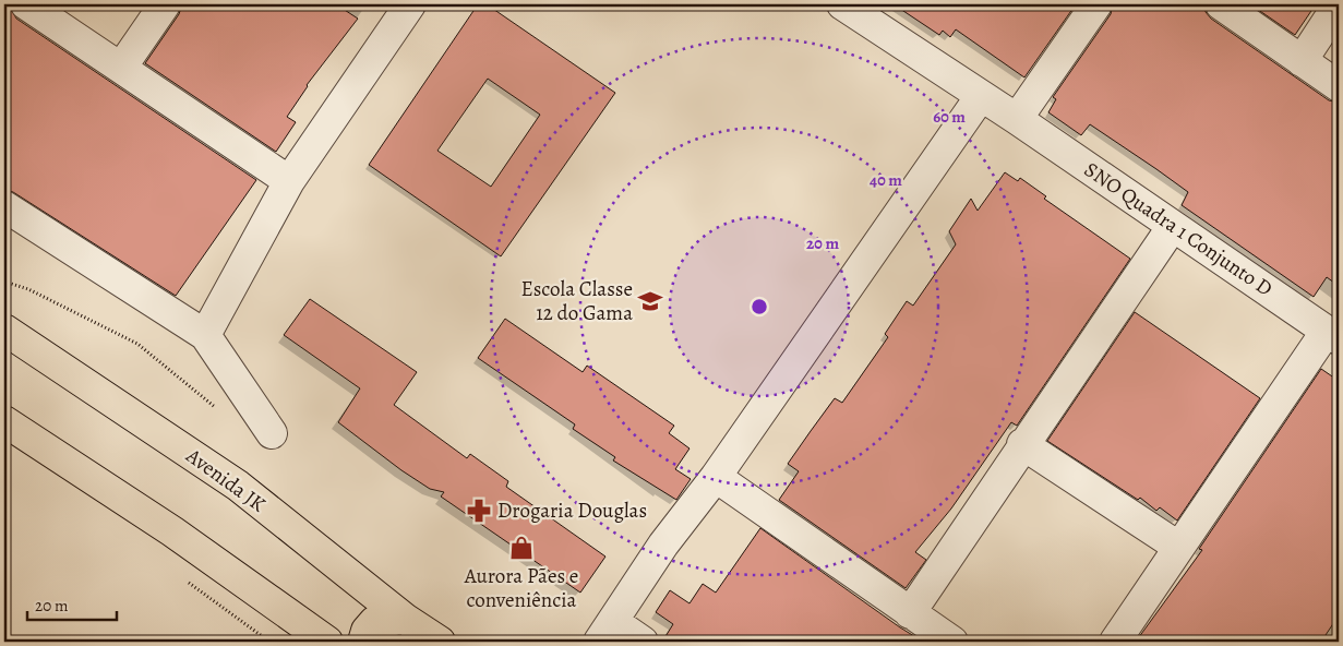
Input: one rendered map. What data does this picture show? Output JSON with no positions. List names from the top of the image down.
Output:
{
  "streets": {
    "main road": ["Avenida JK"],
    "street": ["SNO Quadra 1 Conjunto D"]
  },
  "places": {
    "school or university": ["Escola Classe 12 do Gama"],
    "pharmacy": ["Drogaria Douglas"],
    "shop": ["Aurora Pães e conveniência"]
  },
  "scale_bar": "20 m",
  "rings": ["60 m", "40 m", "20 m"]
}
